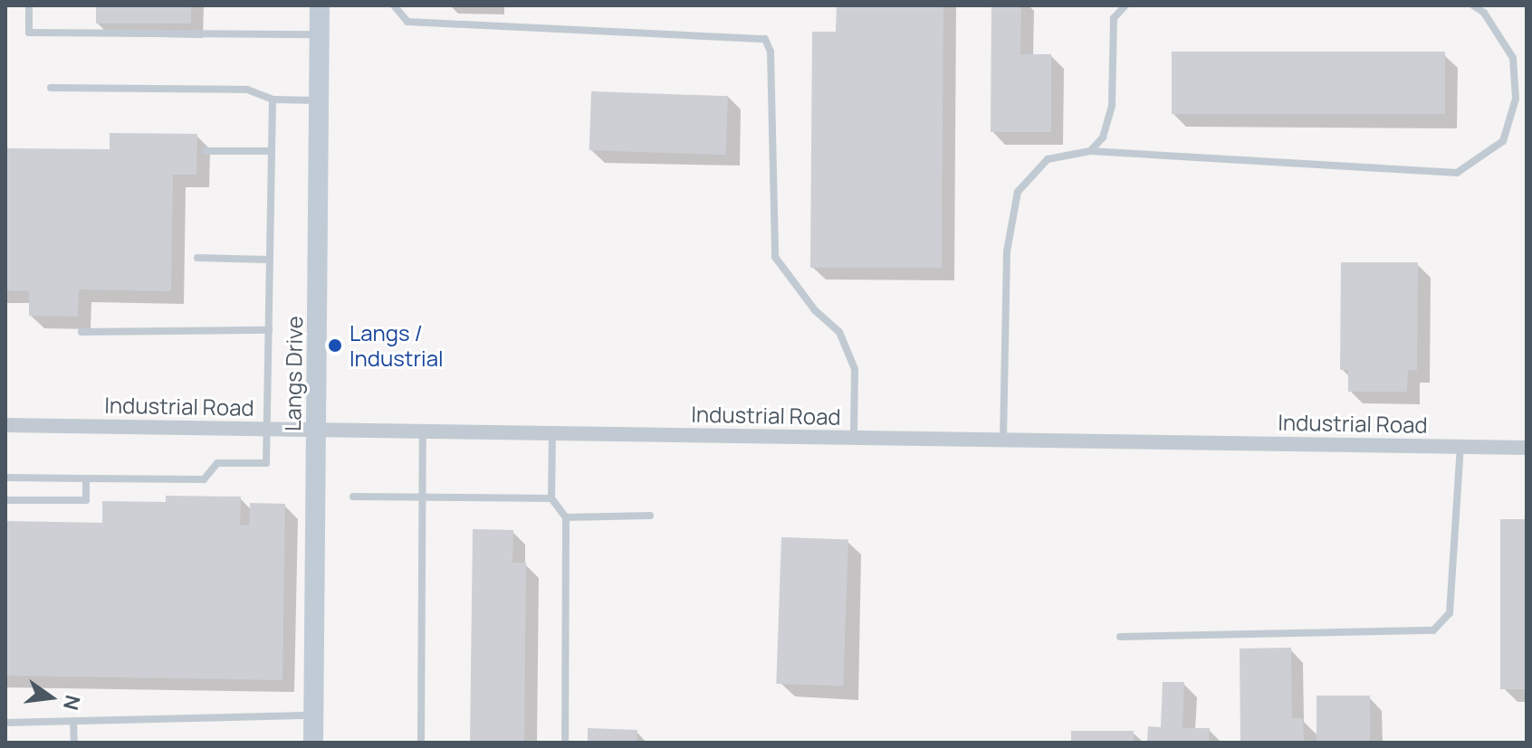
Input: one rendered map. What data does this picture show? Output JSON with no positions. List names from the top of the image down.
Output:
{
  "streets": {
    "street": ["Langs Drive", "Industrial Road"]
  },
  "crossings": [
    ["Langs Drive", "Industrial Road"]
  ],
  "places": ["Langs / Industrial"],
  "north": "right"
}
